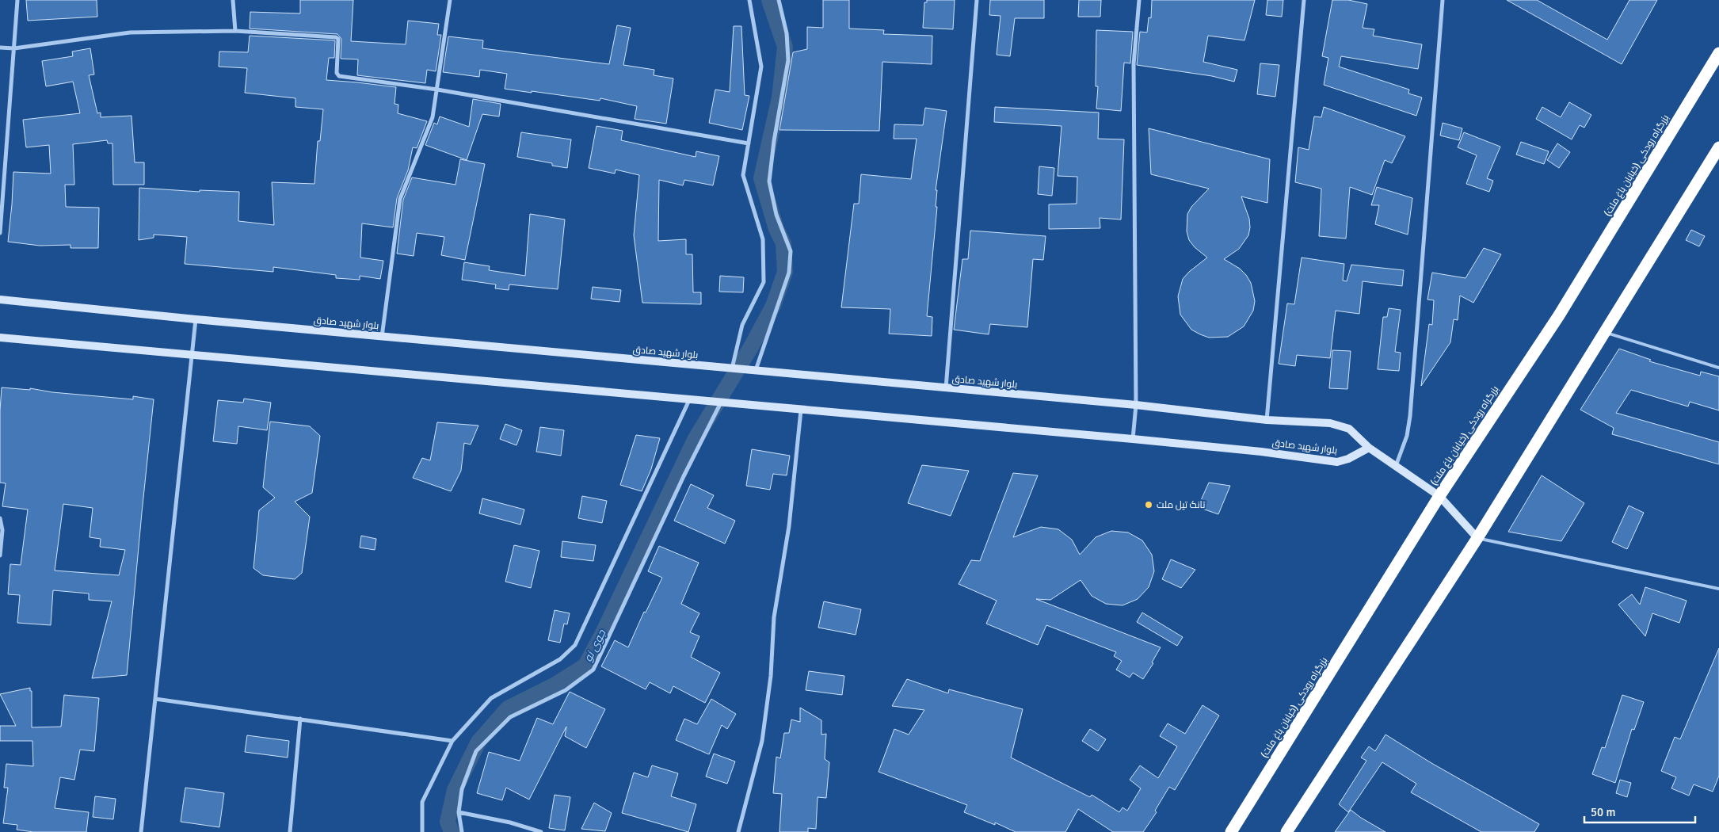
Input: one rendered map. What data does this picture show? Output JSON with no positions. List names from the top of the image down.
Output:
{
  "streets": {
    "highway": ["بزرگراه رودکی (خیابان باغ ملت)"],
    "main road": ["بلوار شهید صادق"]
  },
  "water": ["جوی نو"],
  "places": ["تانک تیل ملت"],
  "scale_bar": "50 m"
}
